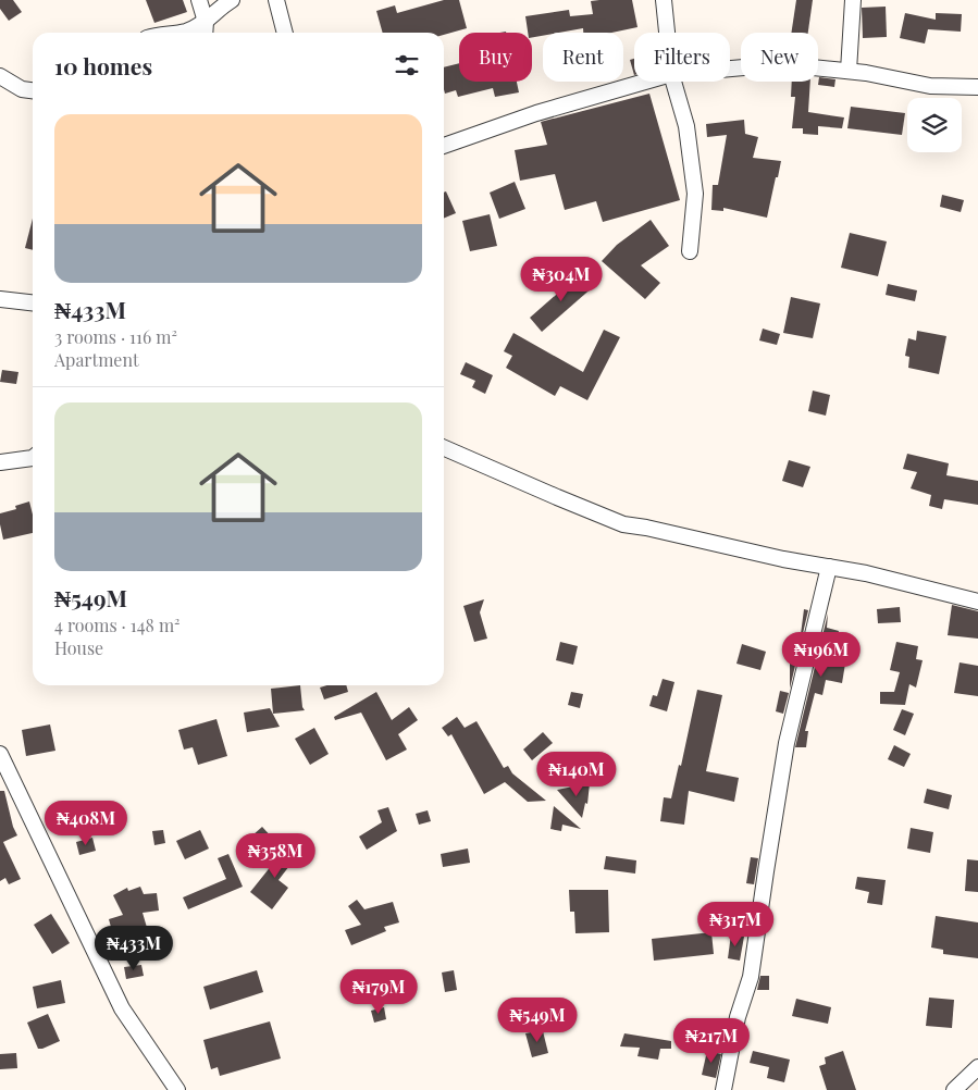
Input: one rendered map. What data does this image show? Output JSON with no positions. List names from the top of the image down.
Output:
{
  "page": {
    "chip": [
      "Buy",
      "Rent",
      "Filters",
      "New"
    ],
    "heading": "10 homes",
    "list": [
      {
        "name": "₦433M",
        "note": "3 rooms · 116 m² · Apartment"
      },
      {
        "name": "₦549M",
        "note": "4 rooms · 148 m² · House"
      }
    ],
    "price": [
      "₦304M",
      "₦196M",
      "₦140M",
      "₦408M",
      "₦358M",
      "₦317M",
      "₦433M",
      "₦179M",
      "₦549M",
      "₦217M"
    ]
  }
}
